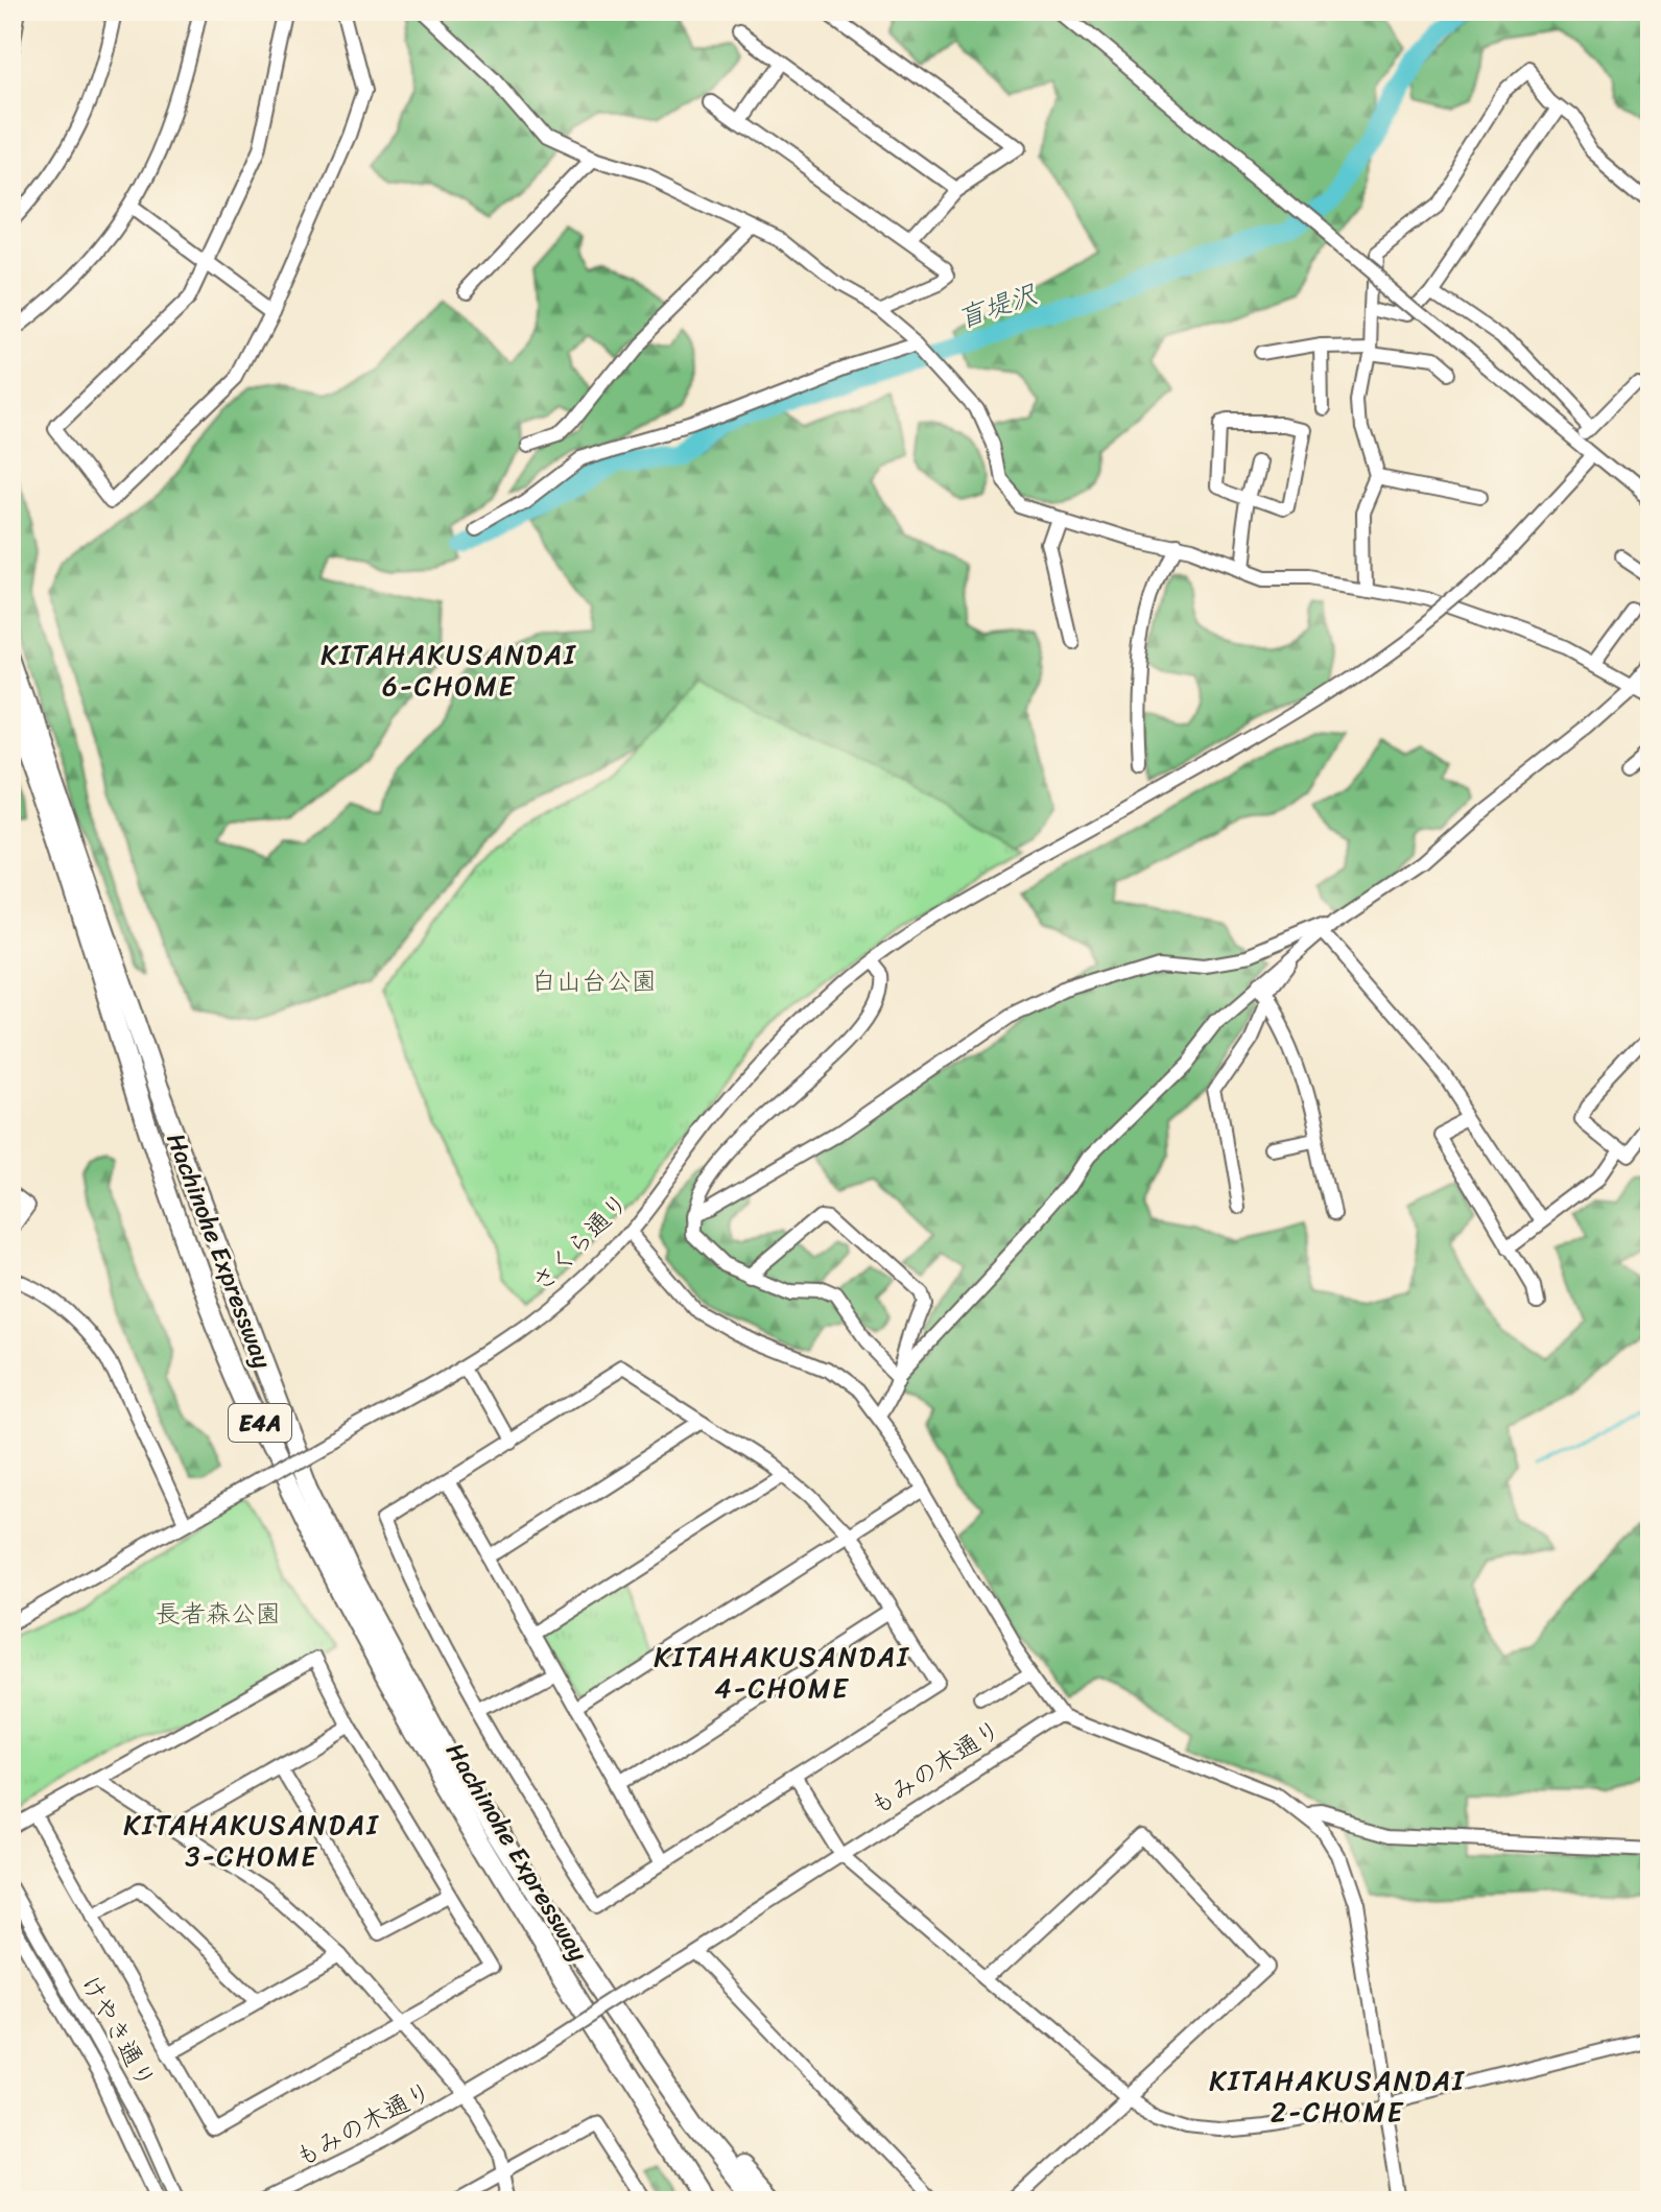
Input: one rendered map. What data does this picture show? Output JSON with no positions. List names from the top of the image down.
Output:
{
  "streets": {
    "highway": ["Hachinohe Expressway", "E4A"],
    "street": ["さくら通り", "もみの木通り", "けやき通り"]
  },
  "districts": [
    "KITAHAKUSANDAI 6-CHOME",
    "KITAHAKUSANDAI 4-CHOME",
    "KITAHAKUSANDAI 3-CHOME",
    "KITAHAKUSANDAI 2-CHOME"
  ],
  "water": ["盲堤沢"],
  "parks": ["白山台公園", "長者森公園"]
}
